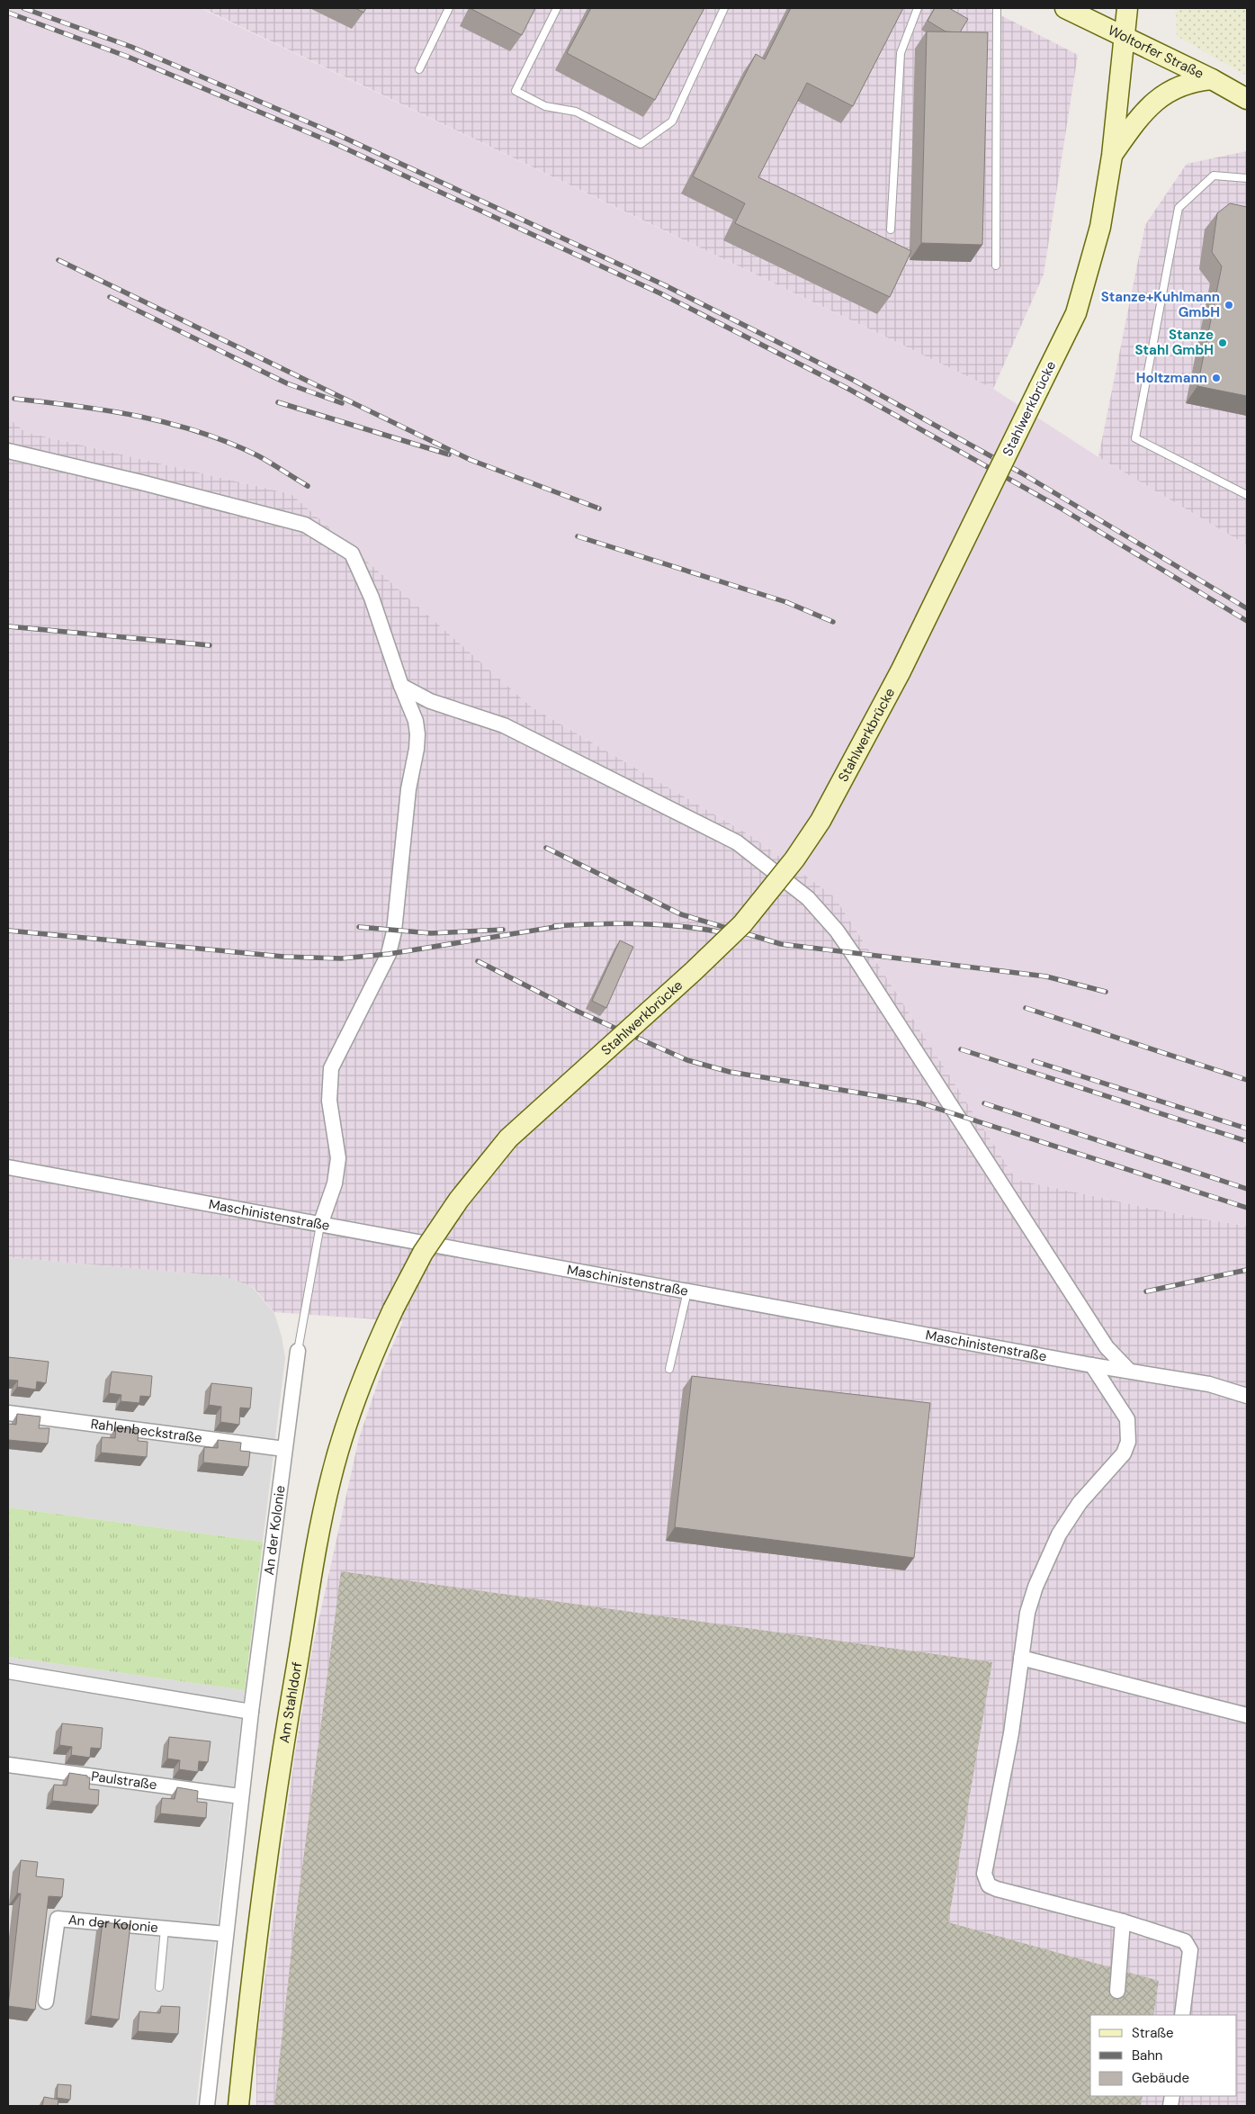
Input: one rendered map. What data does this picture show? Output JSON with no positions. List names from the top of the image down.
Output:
{
  "streets": {
    "main road": ["Woltorfer Straße", "Stahlwerkbrücke", "Am Stahldorf"],
    "street": [
      "Maschinistenstraße",
      "Rahlenbeckstraße",
      "An der Kolonie",
      "Paulstraße"
    ]
  },
  "crossings": [
    ["Woltorfer Straße", "Stahlwerkbrücke"],
    ["Stahlwerkbrücke", "Am Stahldorf"],
    ["Rahlenbeckstraße", "An der Kolonie"],
    ["An der Kolonie", "Paulstraße"]
  ],
  "places": ["Stanze+Kuhlmann GmbH", "Stanze Stahl GmbH", "Holtzmann"],
  "legend": ["Straße", "Bahn", "Gebäude"]
}
